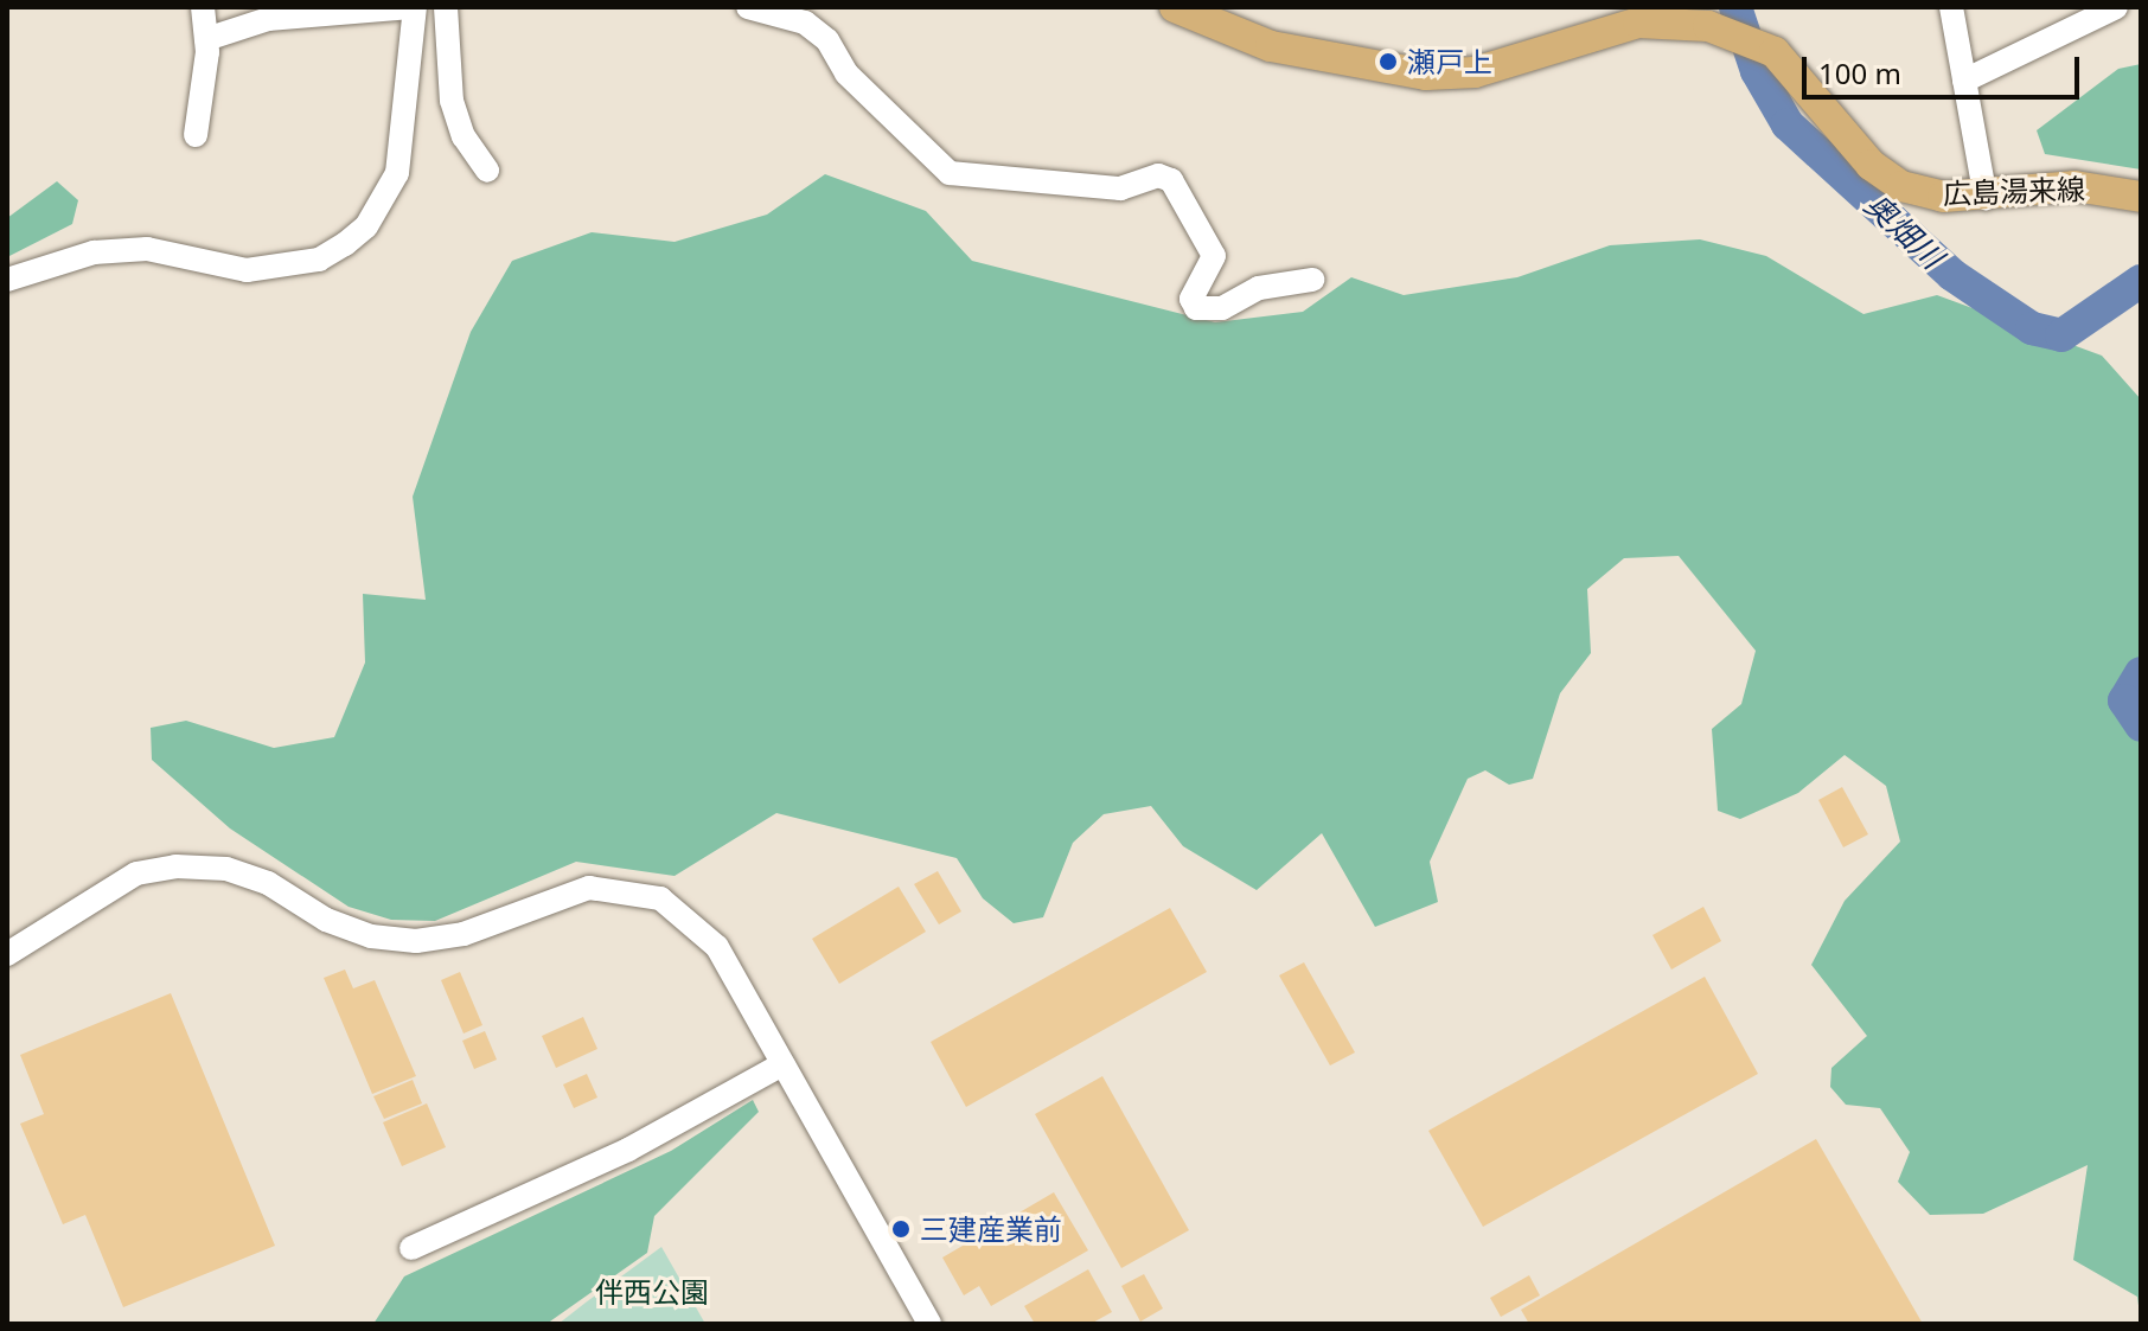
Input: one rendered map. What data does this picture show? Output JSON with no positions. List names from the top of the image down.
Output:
{
  "streets": {
    "main road": ["広島湯来線"]
  },
  "water": ["奥畑川"],
  "parks": ["伴西公園"],
  "places": ["瀬戸上", "三建産業前"],
  "scale_bar": "100 m"
}
